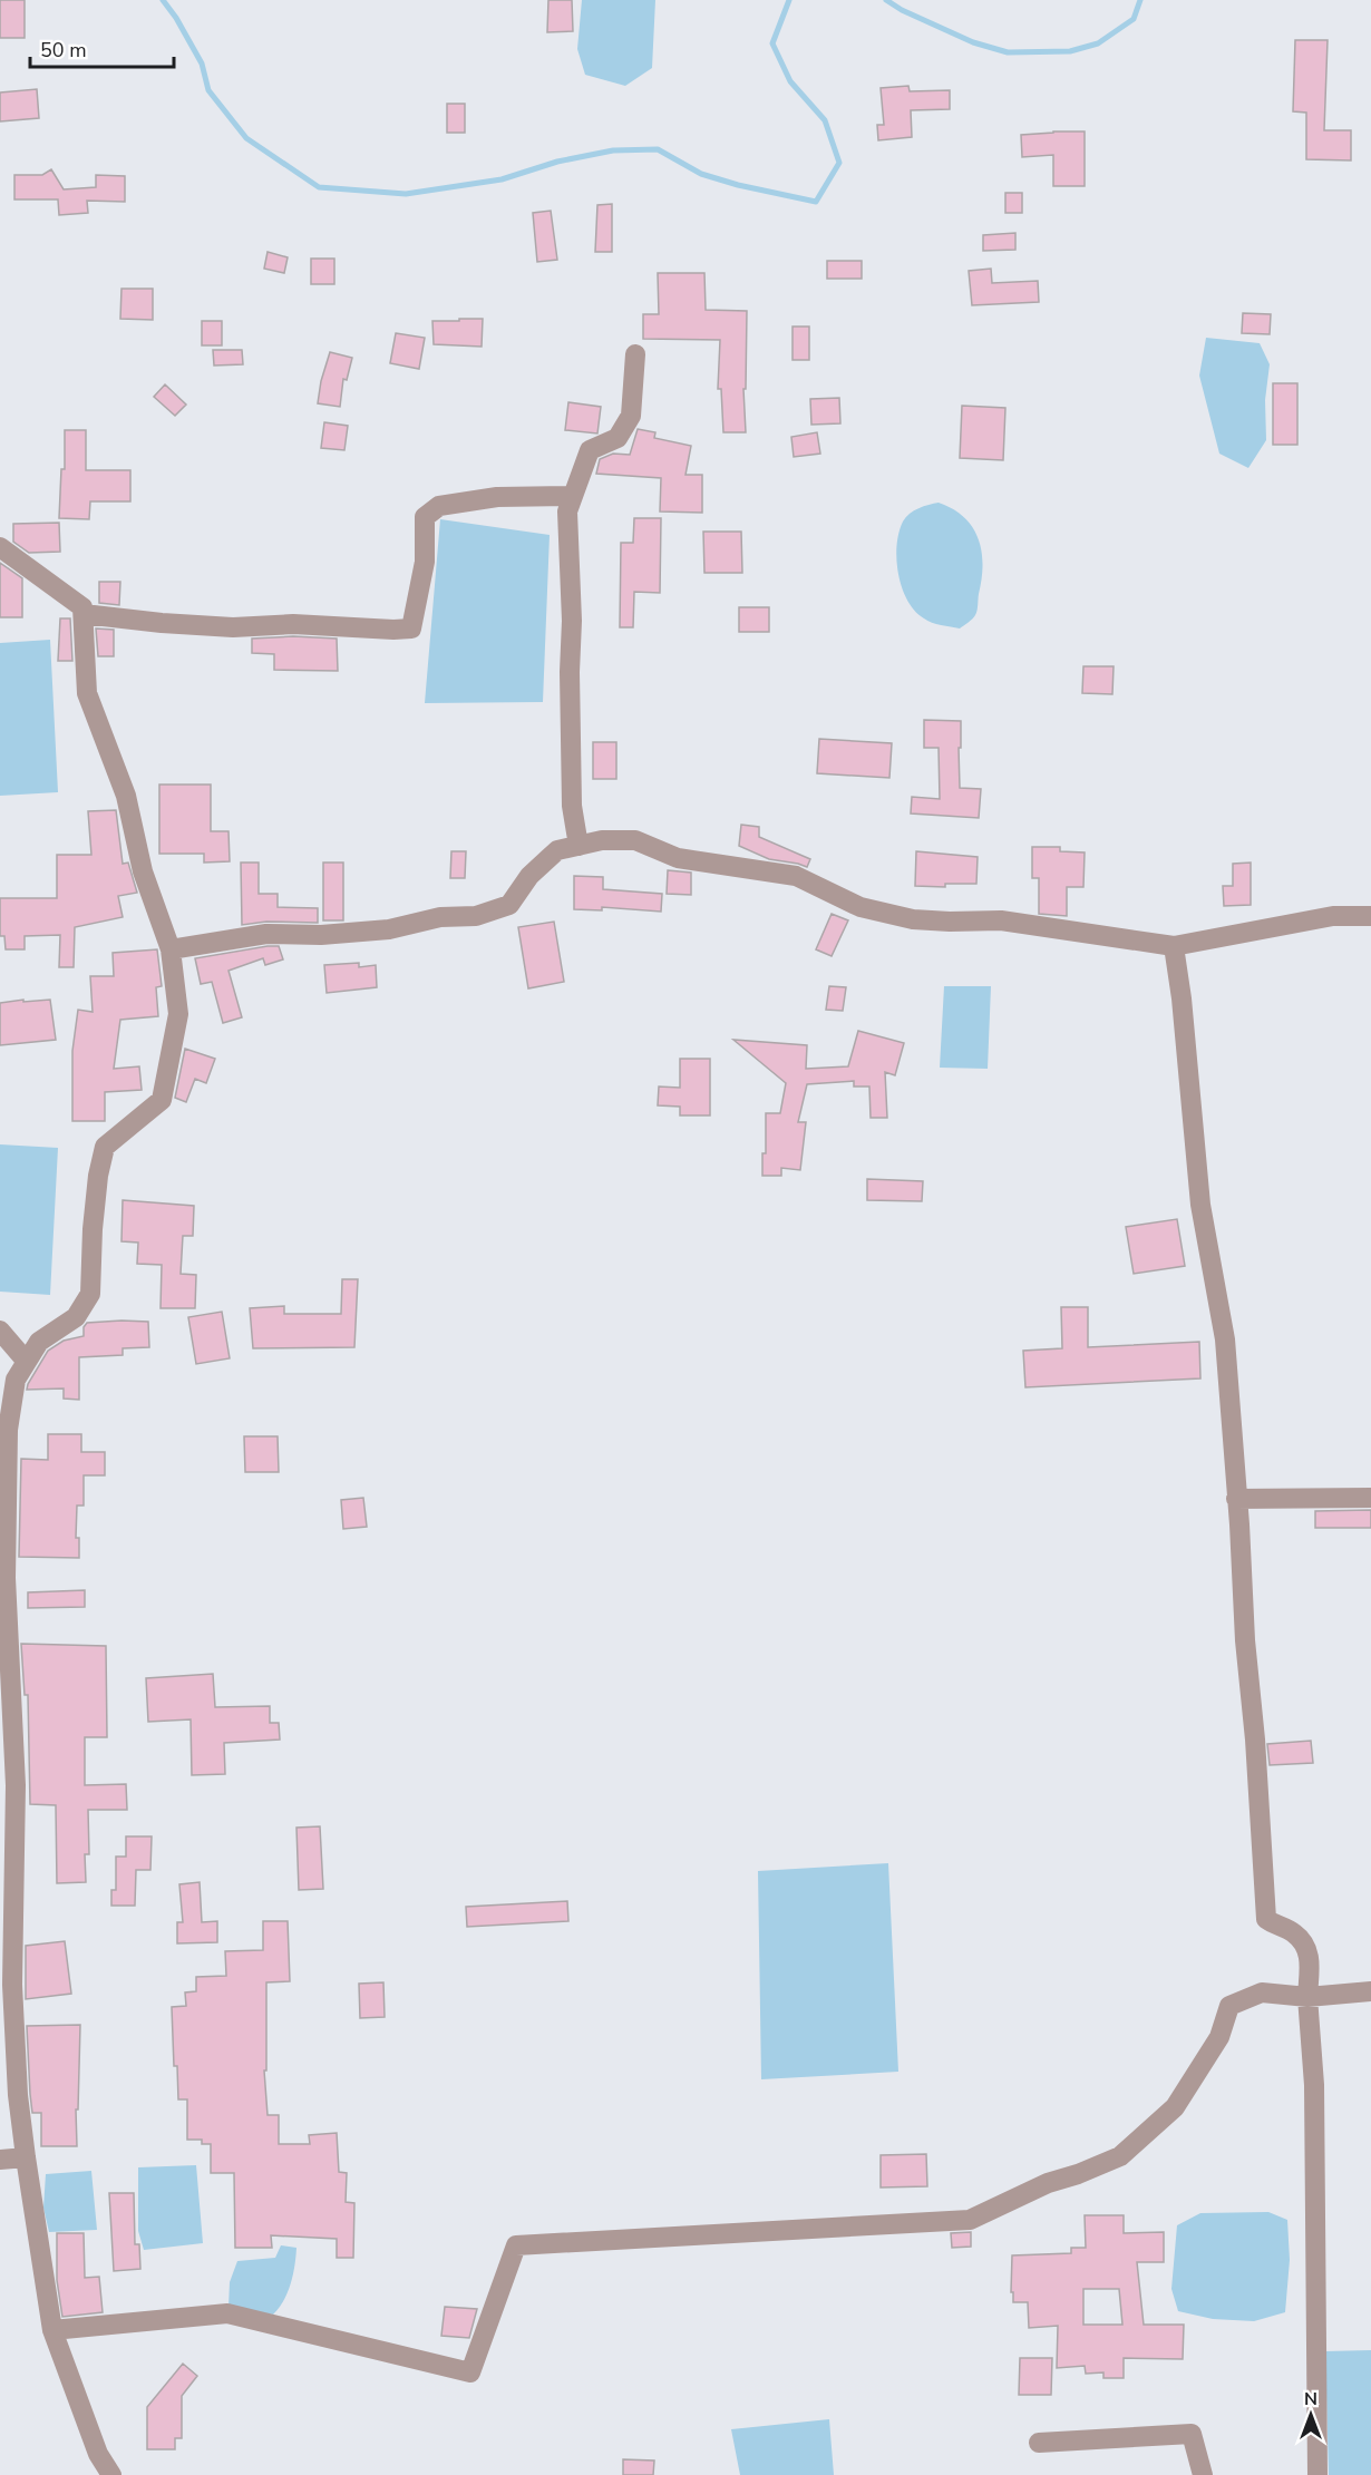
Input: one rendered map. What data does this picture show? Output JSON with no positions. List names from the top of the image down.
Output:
{
  "scale_bar": "50 m",
  "north": "top"
}
